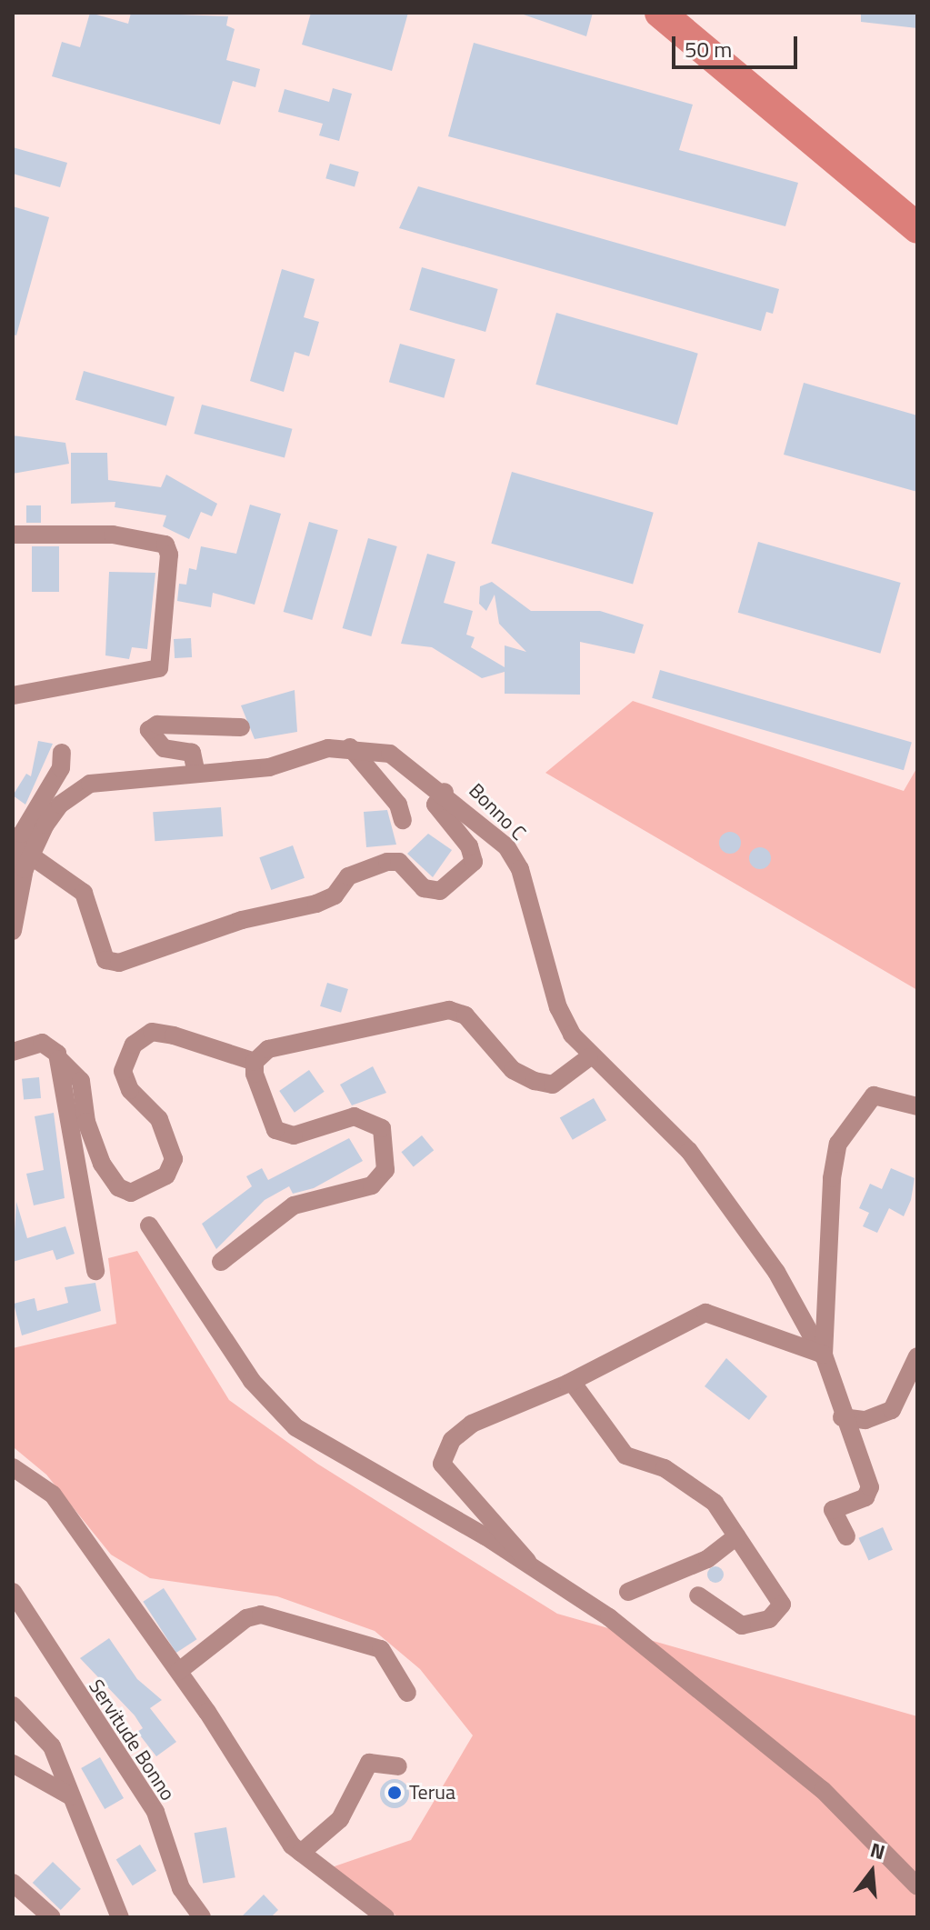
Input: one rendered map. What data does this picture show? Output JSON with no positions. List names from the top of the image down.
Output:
{
  "streets": {
    "street": ["Bonno C", "Servitude Bonno"]
  },
  "places": ["Terua"],
  "scale_bar": "50 m",
  "north": "top"
}
